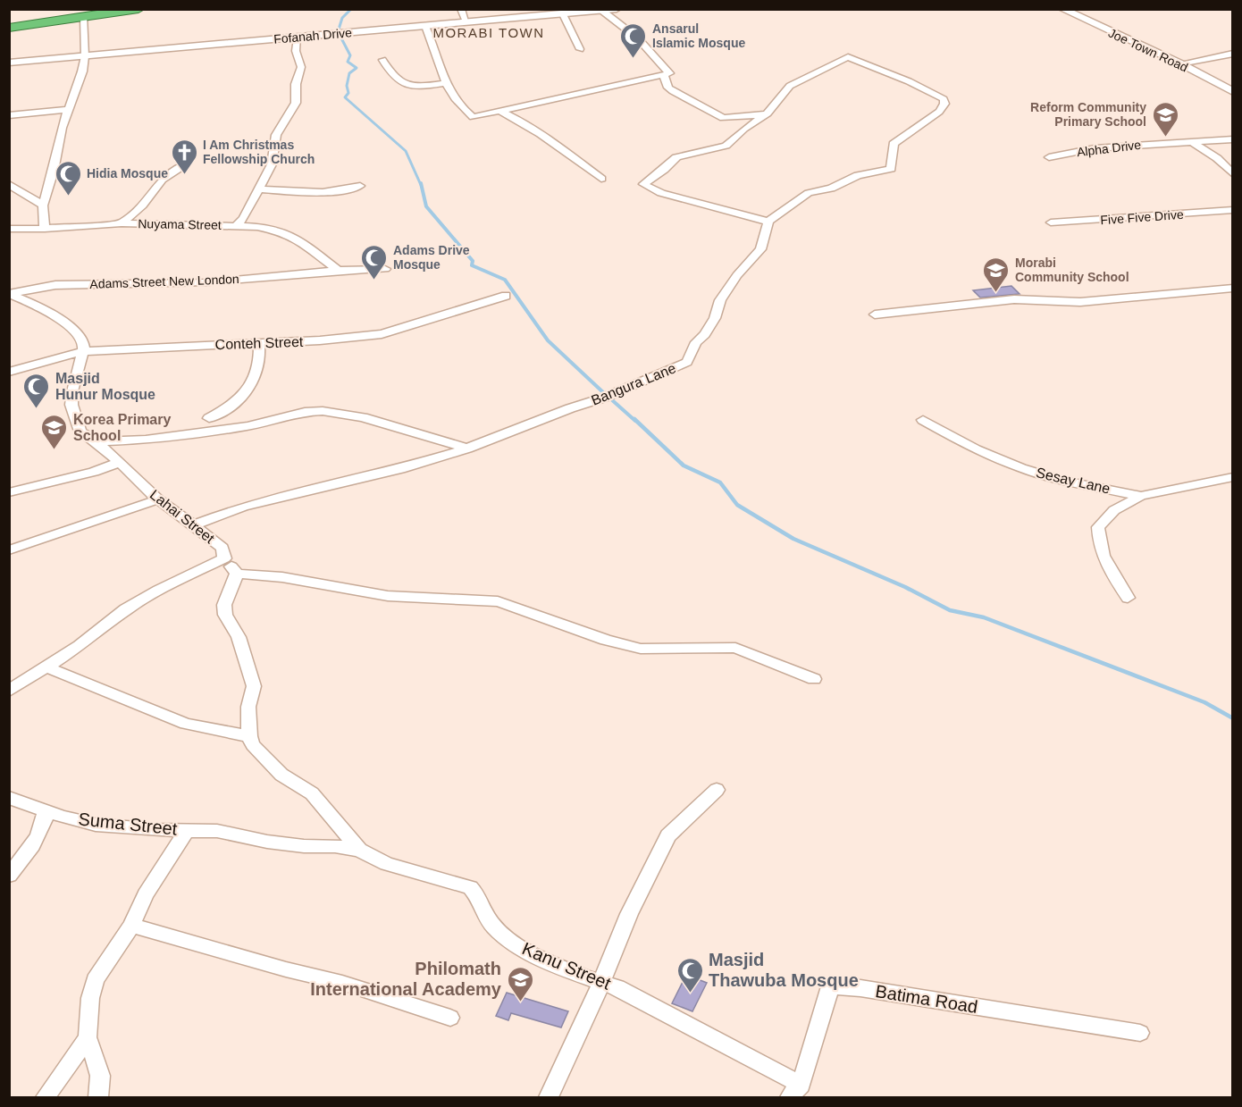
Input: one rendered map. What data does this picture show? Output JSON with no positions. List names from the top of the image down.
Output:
{
  "streets": {
    "street": [
      "Fofanah Drive",
      "Joe Town Road",
      "Alpha Drive",
      "Five Five Drive",
      "Nuyama Street",
      "Adams Street New London",
      "Conteh Street",
      "Bangura Lane",
      "Sesay Lane",
      "Lahai Street",
      "Suma Street",
      "Kanu Street",
      "Batima Road"
    ]
  },
  "crossings": [
    ["Nuyama Street", "Adams Street New London"],
    ["Conteh Street", "Lahai Street"],
    ["Bangura Lane", "Lahai Street"],
    ["Suma Street", "Kanu Street"],
    ["Kanu Street", "Batima Road"]
  ],
  "districts": ["MORABI TOWN"],
  "places": {
    "mosque": [
      "Ansarul Islamic Mosque",
      "Hidia Mosque",
      "Adams Drive Mosque",
      "Masjid Hunur Mosque",
      "Masjid Thawuba Mosque"
    ],
    "school or university": [
      "Reform Community Primary School",
      "Morabi Community School",
      "Korea Primary School",
      "Philomath International Academy"
    ],
    "church": ["I Am Christmas Fellowship Church"]
  }
}
